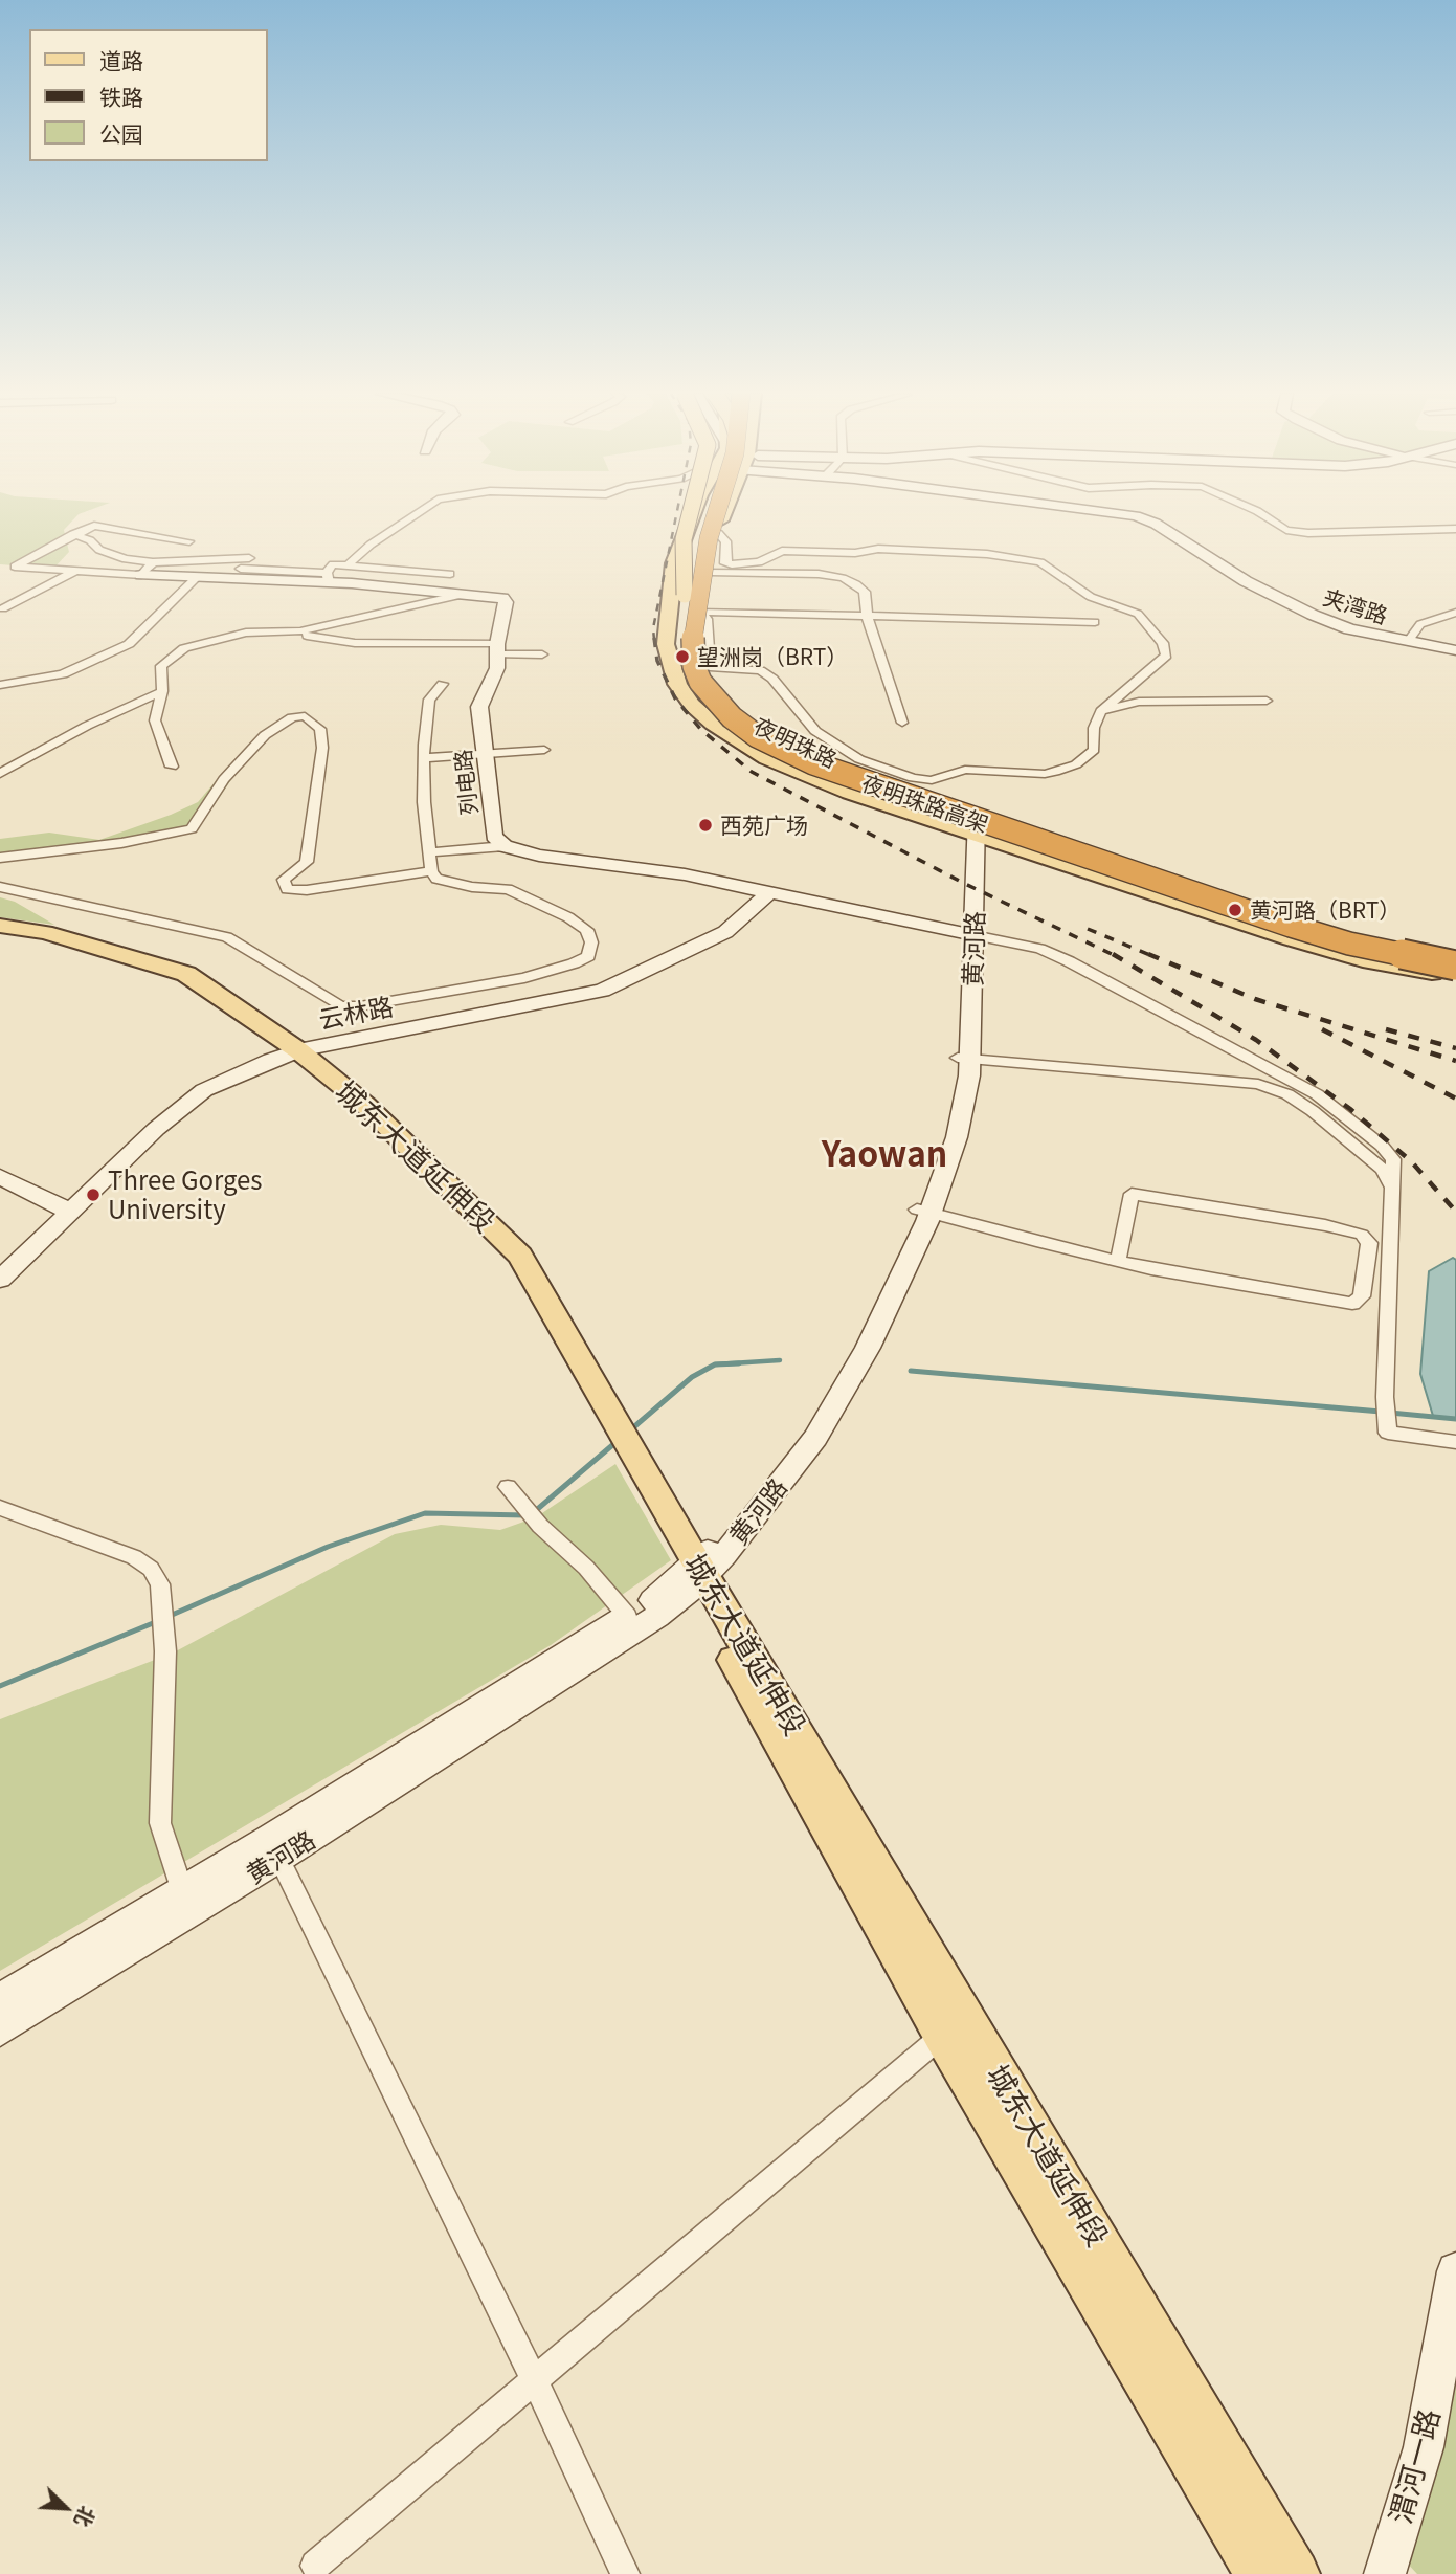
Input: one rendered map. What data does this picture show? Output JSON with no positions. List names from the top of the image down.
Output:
{
  "streets": {
    "highway": ["夜明珠路高架"],
    "main road": ["夜明珠路", "城东大道延伸段"],
    "street": [
      "夹湾路",
      "列电路",
      "黄河路",
      "云林路",
      "渭河一路"
    ]
  },
  "crossings": [
    ["夜明珠路", "夜明珠路高架"],
    ["夜明珠路", "黄河路"],
    ["黄河路", "城东大道延伸段"],
    ["云林路", "城东大道延伸段"]
  ],
  "districts": ["Yaowan"],
  "places": [
    "望洲岗（BRT）",
    "西苑广场",
    "黄河路（BRT）",
    "Three Gorges University"
  ],
  "legend": ["道路", "铁路", "公园"],
  "north": "bottom right"
}
